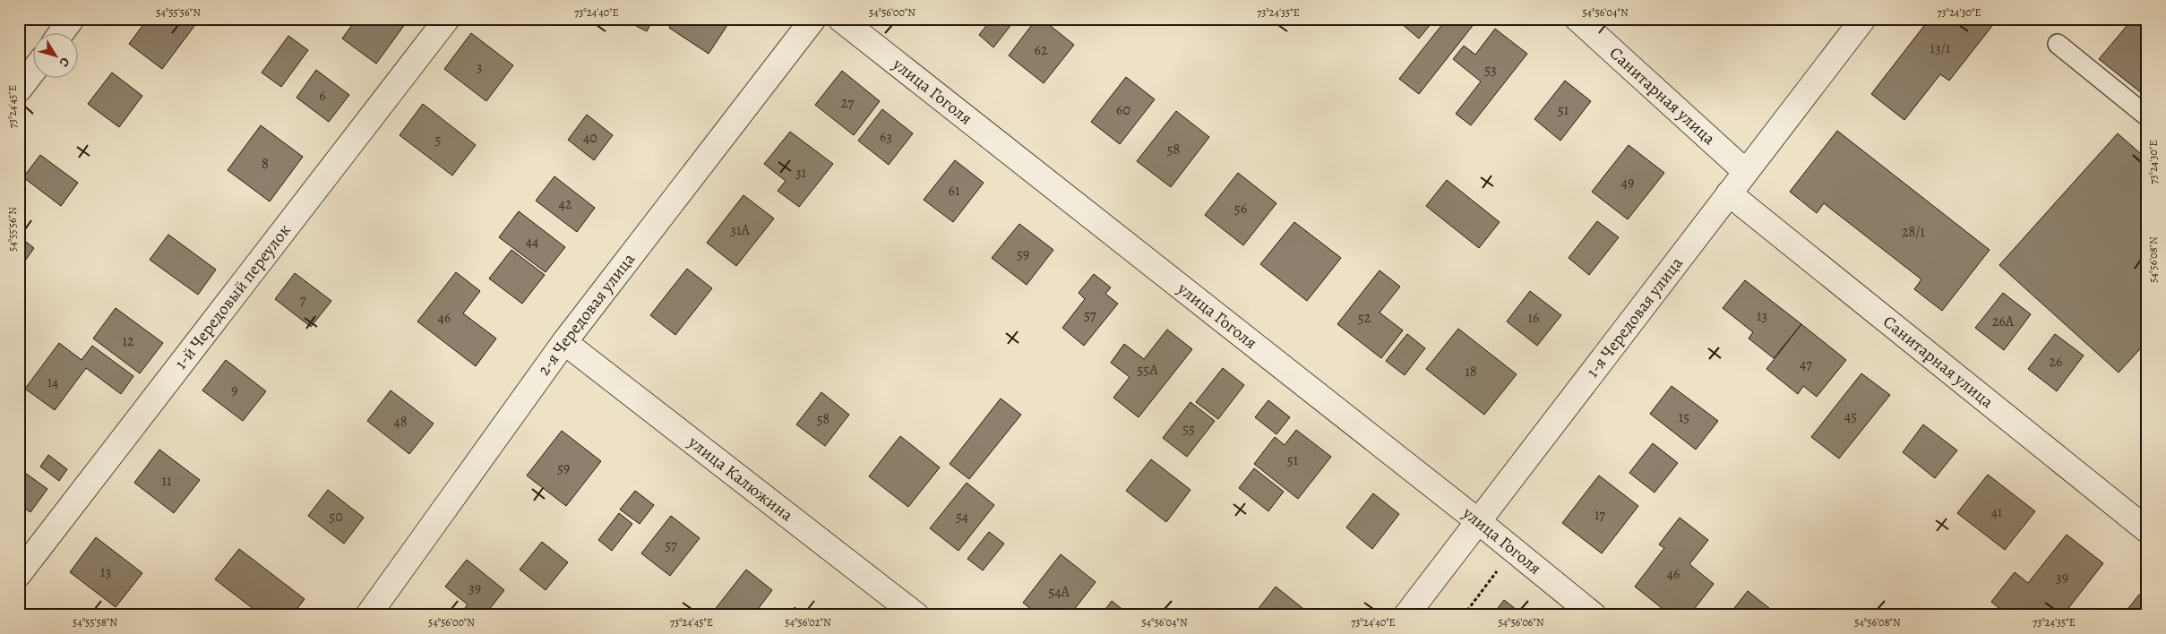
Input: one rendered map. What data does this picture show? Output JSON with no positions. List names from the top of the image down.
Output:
{
  "streets": {
    "street": [
      "улица Гоголя",
      "Санитарная улица",
      "1-й Чередовый переулок",
      "2-я Чередовая улица",
      "1-я Чередовая улица",
      "улица Калюжина"
    ]
  },
  "crossings": [
    ["улица Гоголя", "1-я Чередовая улица"],
    ["Санитарная улица", "1-я Чередовая улица"],
    ["2-я Чередовая улица", "улица Калюжина"]
  ],
  "house_numbers": [
    "13/1",
    "62",
    "3",
    "53",
    "6",
    "27",
    "60",
    "51",
    "63",
    "40",
    "5",
    "58",
    "8",
    "31",
    "49",
    "61",
    "42",
    "56",
    "31А",
    "28/1",
    "44",
    "59",
    "7",
    "57",
    "13",
    "46",
    "52",
    "16",
    "26А",
    "12",
    "26",
    "47",
    "55А",
    "18",
    "14",
    "9",
    "45",
    "15",
    "58",
    "48",
    "55",
    "51",
    "59",
    "11",
    "41",
    "17",
    "50",
    "54",
    "57",
    "13",
    "46",
    "39",
    "39",
    "54А"
  ],
  "north": "bottom right",
  "coordinates": [
    "54°55'56\"N",
    "73°24'40\"E",
    "54°56'00\"N",
    "73°24'35\"E",
    "54°56'04\"N",
    "73°24'30\"E",
    "73°24'45\"E",
    "54°56'08\"N",
    "54°55'58\"N",
    "54°56'02\"N",
    "54°56'06\"N"
  ]
}
